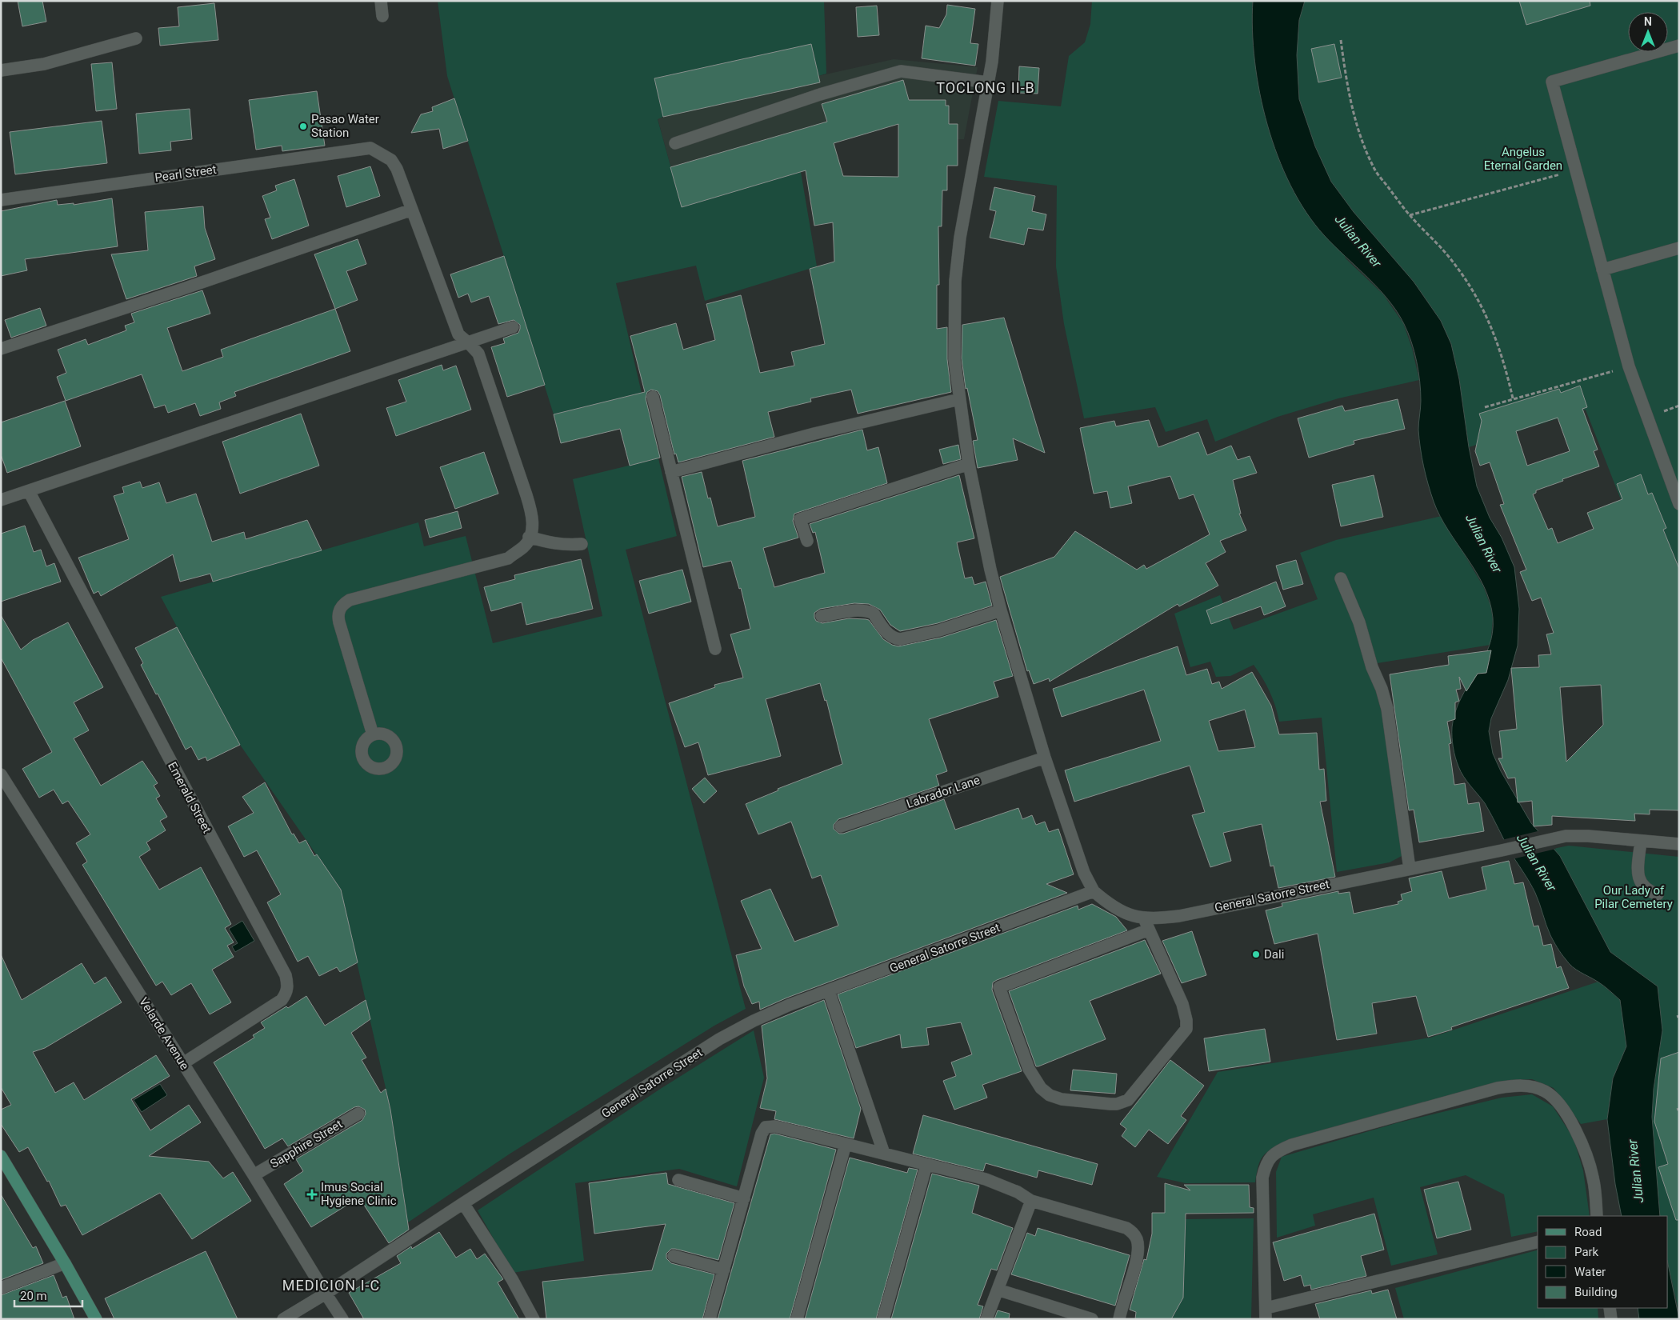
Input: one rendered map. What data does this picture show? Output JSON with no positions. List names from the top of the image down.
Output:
{
  "streets": {
    "street": [
      "Pearl Street",
      "Labrador Lane",
      "Emerald Street",
      "General Satorre Street",
      "Velarde Avenue",
      "Sapphire Street"
    ]
  },
  "crossings": [
    ["Emerald Street", "Velarde Avenue"],
    ["General Satorre Street", "Velarde Avenue"],
    ["Velarde Avenue", "Sapphire Street"]
  ],
  "districts": ["TOCLONG II-B", "MEDICION I-C"],
  "water": ["Julian River"],
  "parks": ["Angelus Eternal Garden", "Our Lady of Pilar Cemetery"],
  "places": {
    "other": ["Pasao Water Station", "Dali"],
    "health": ["Imus Social Hygiene Clinic"]
  },
  "legend": [
    "Road",
    "Park",
    "Water",
    "Building"
  ],
  "scale_bar": "20 m",
  "north": "top"
}
